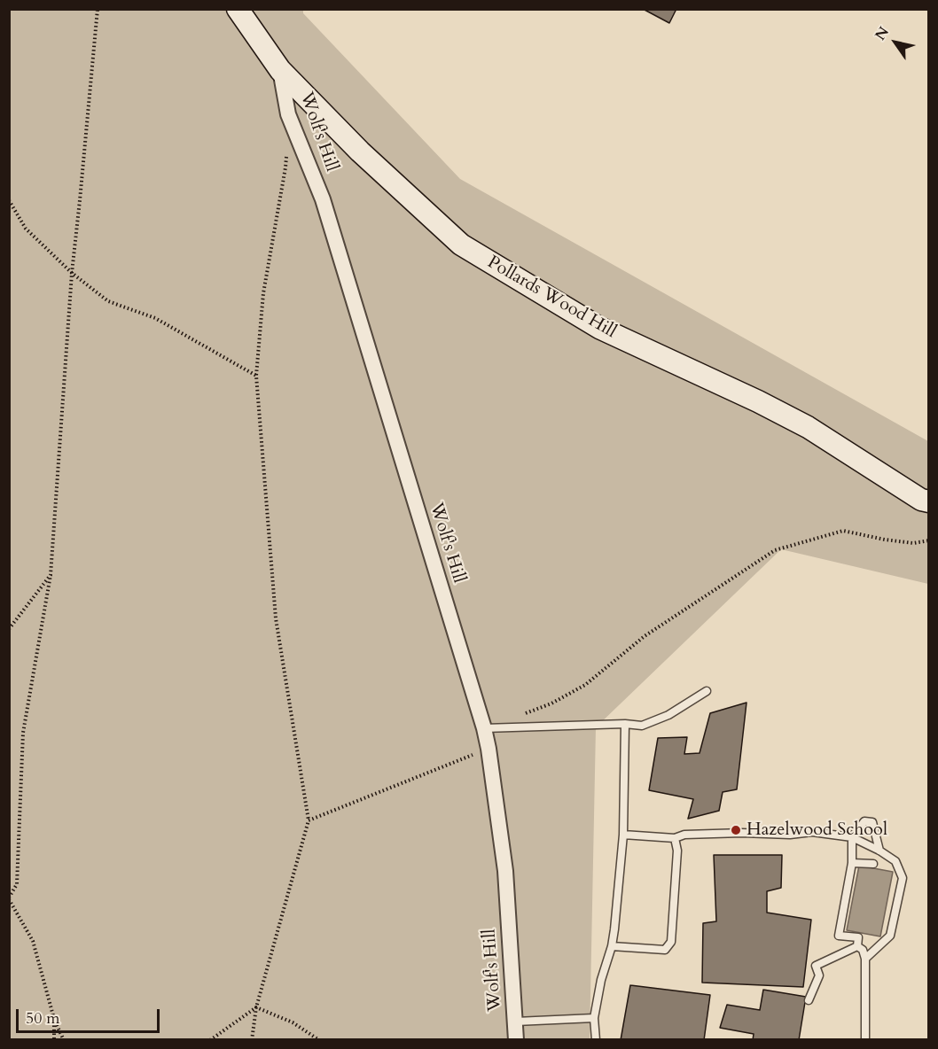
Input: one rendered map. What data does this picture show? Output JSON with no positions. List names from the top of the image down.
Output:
{
  "streets": {
    "street": ["Wolf's Hill", "Pollards Wood Hill"]
  },
  "crossings": [
    ["Wolf's Hill", "Pollards Wood Hill"]
  ],
  "places": ["Hazelwood School"],
  "scale_bar": "50 m",
  "north": "top left"
}
